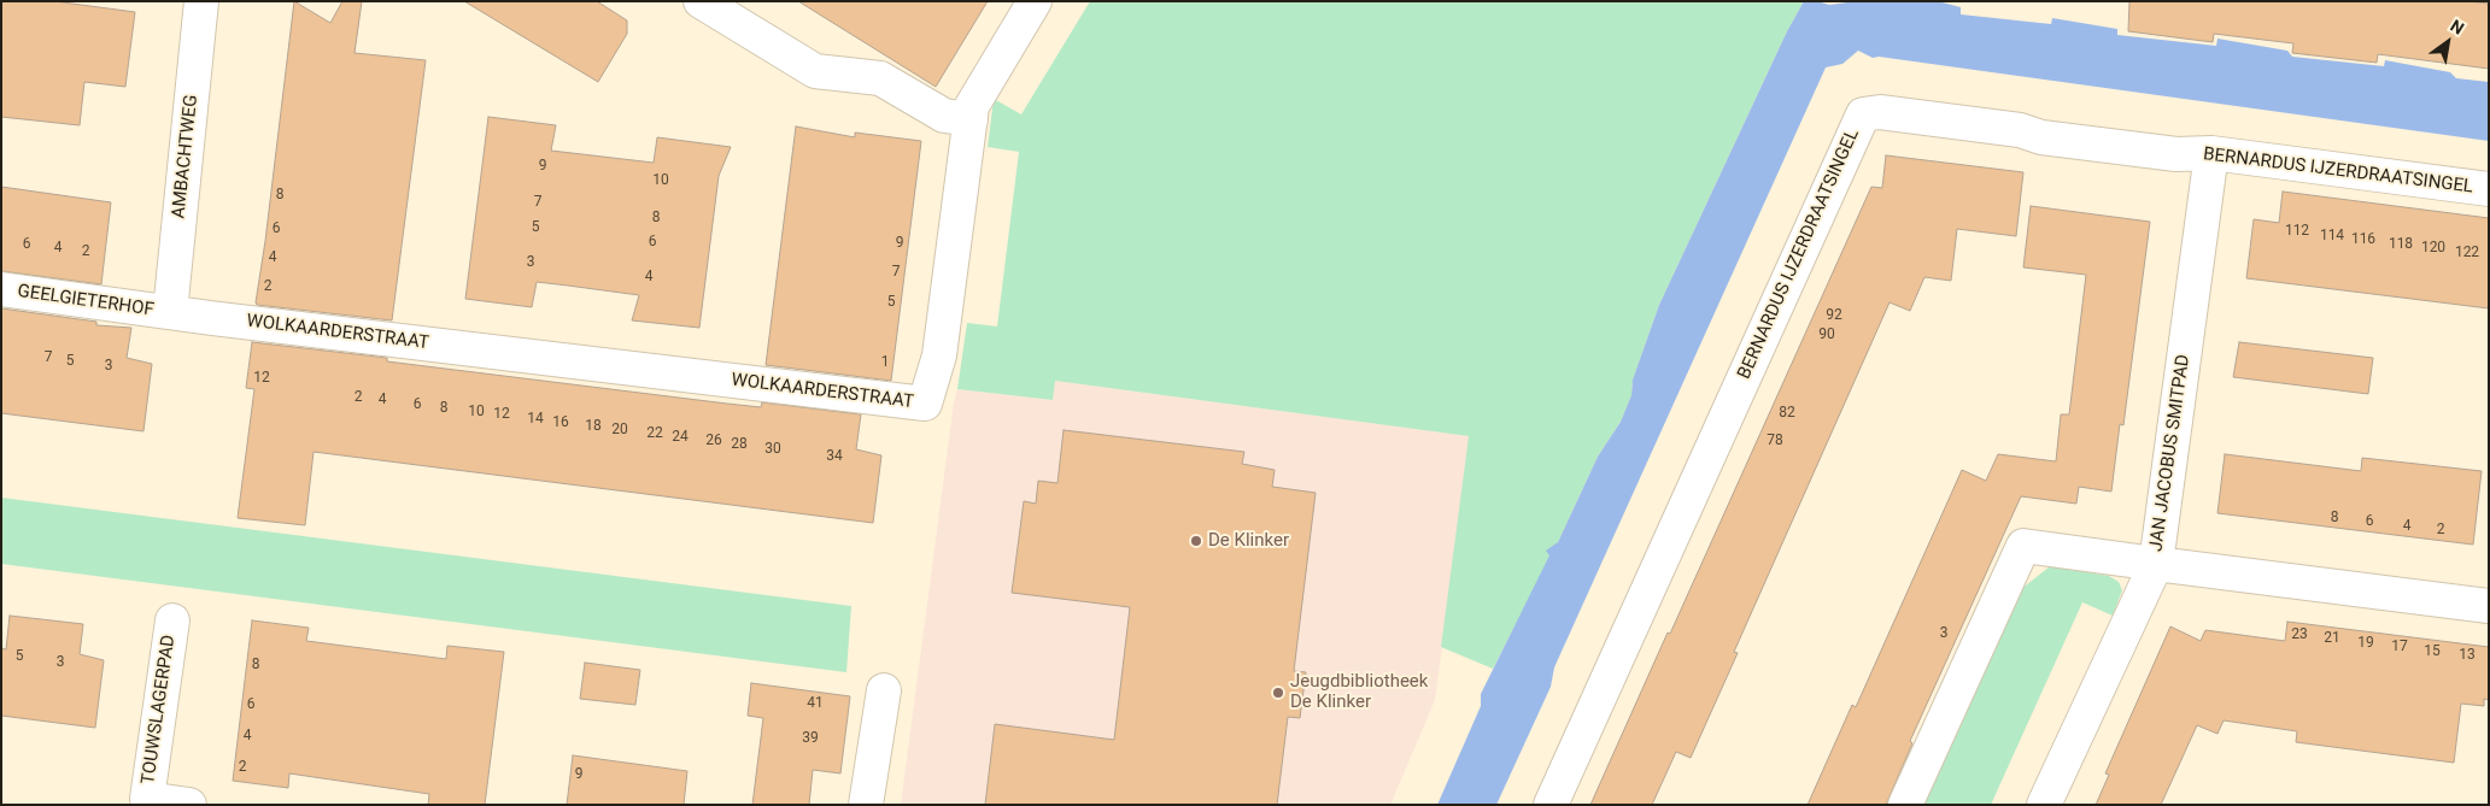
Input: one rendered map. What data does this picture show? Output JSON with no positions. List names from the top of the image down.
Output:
{
  "streets": {
    "street": [
      "AMBACHTWEG",
      "BERNARDUS IJZERDRAATSINGEL",
      "GEELGIETERHOF",
      "WOLKAARDERSTRAAT",
      "JAN JACOBUS SMITPAD",
      "TOUWSLAGERPAD"
    ]
  },
  "crossings": [
    ["AMBACHTWEG", "GEELGIETERHOF"],
    ["AMBACHTWEG", "WOLKAARDERSTRAAT"],
    ["BERNARDUS IJZERDRAATSINGEL", "JAN JACOBUS SMITPAD"],
    ["GEELGIETERHOF", "WOLKAARDERSTRAAT"]
  ],
  "places": ["De Klinker", "Jeugdbibliotheek De Klinker"],
  "house_numbers": [
    "9",
    "10",
    "8",
    "7",
    "8",
    "5",
    "6",
    "112",
    "114",
    "116",
    "6",
    "9",
    "6",
    "118",
    "4",
    "120",
    "2",
    "122",
    "4",
    "3",
    "7",
    "4",
    "2",
    "5",
    "92",
    "90",
    "7",
    "5",
    "1",
    "3",
    "12",
    "2",
    "4",
    "6",
    "8",
    "10",
    "82",
    "12",
    "14",
    "16",
    "18",
    "20",
    "22",
    "24",
    "26",
    "78",
    "28",
    "30",
    "34",
    "8",
    "6",
    "4",
    "2",
    "3",
    "23",
    "21",
    "19",
    "17",
    "15",
    "13",
    "5",
    "3",
    "8",
    "41",
    "6",
    "4",
    "39",
    "2",
    "9"
  ],
  "north": "top right"
}
